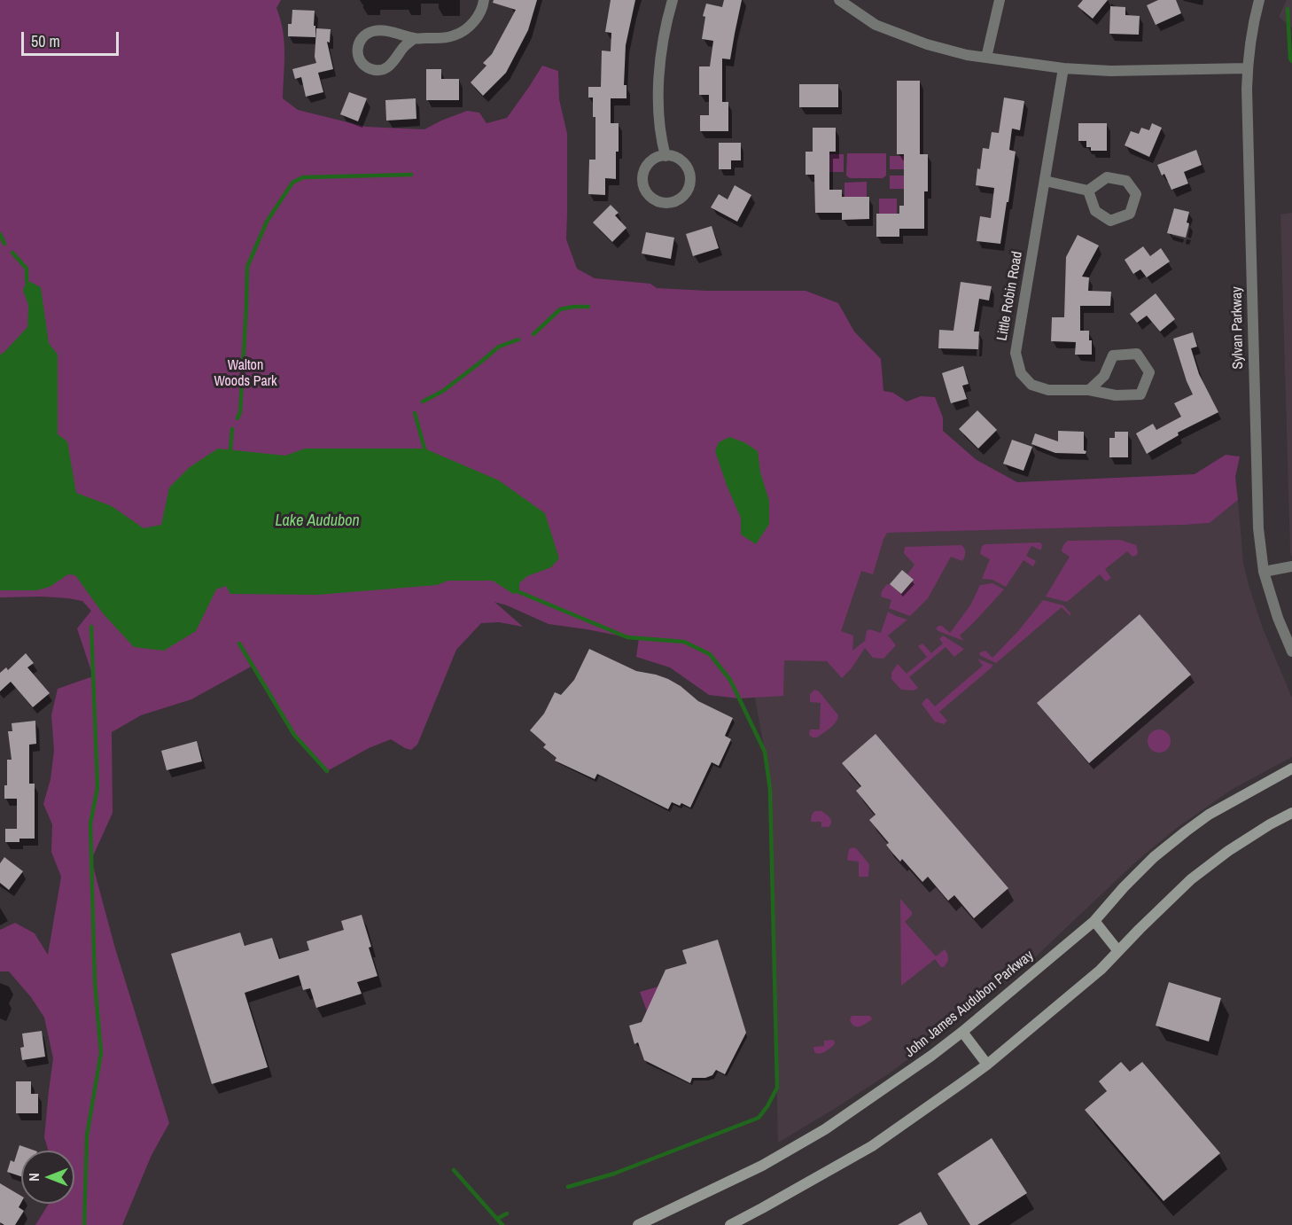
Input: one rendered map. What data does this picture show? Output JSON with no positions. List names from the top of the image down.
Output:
{
  "streets": {
    "main road": ["John James Audubon Parkway"],
    "street": ["Little Robin Road", "Sylvan Parkway"]
  },
  "water": ["Lake Audubon"],
  "parks": ["Walton Woods Park"],
  "scale_bar": "50 m",
  "north": "left"
}
